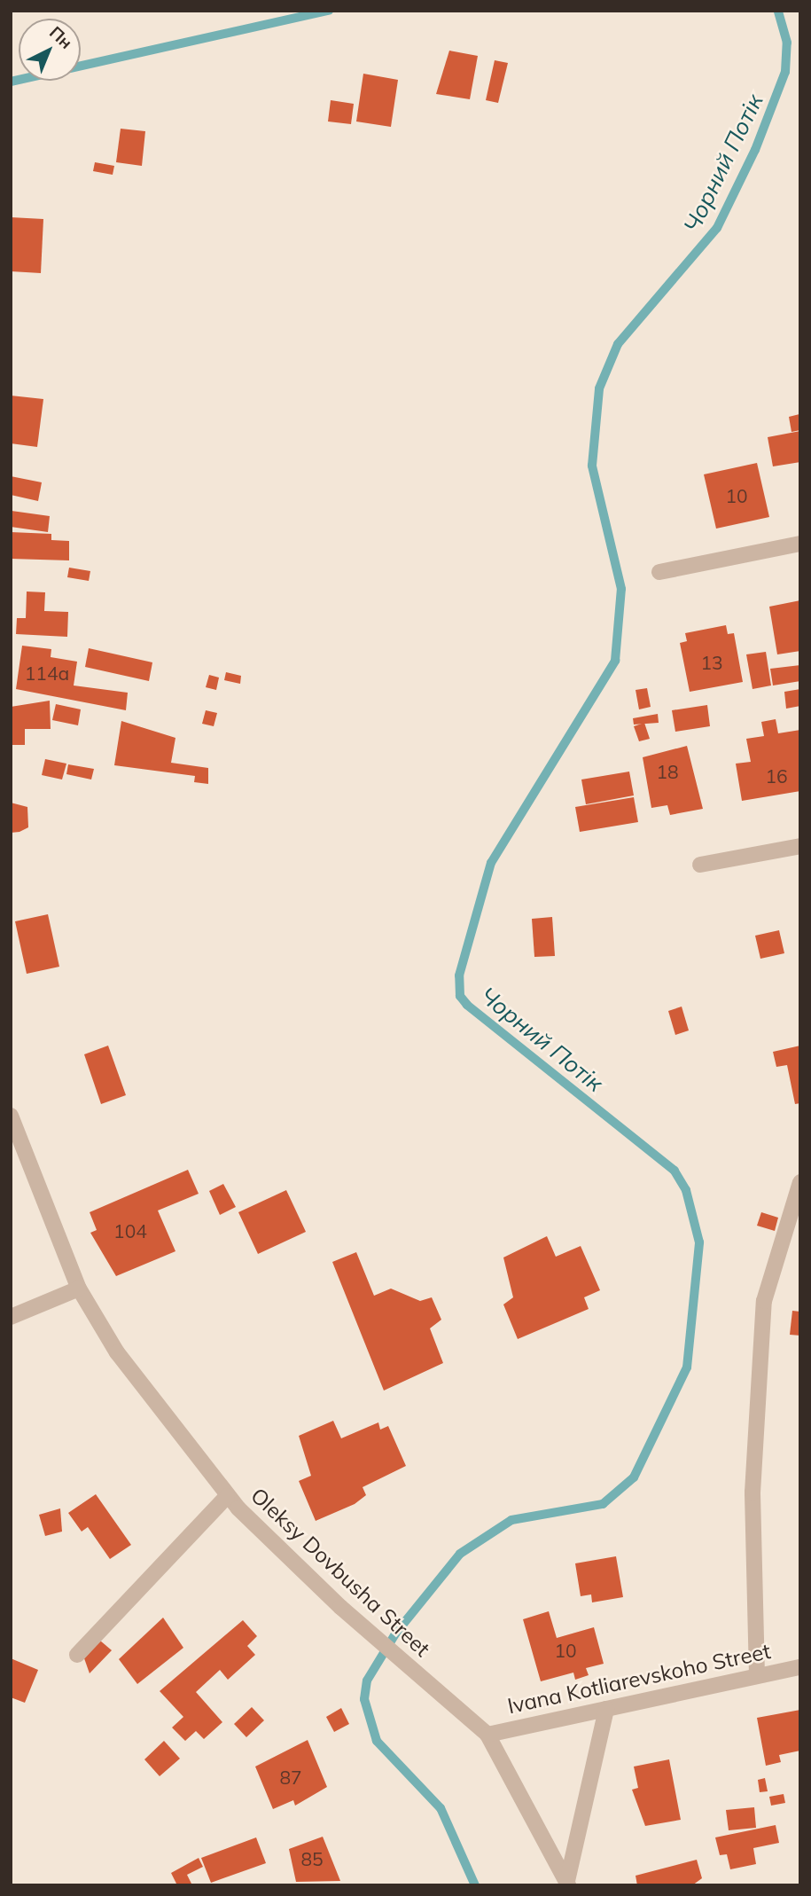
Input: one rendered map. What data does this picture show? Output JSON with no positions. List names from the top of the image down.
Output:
{
  "streets": {
    "street": ["Oleksy Dovbusha Street", "Ivana Kotliarevskoho Street"]
  },
  "crossings": [
    ["Oleksy Dovbusha Street", "Ivana Kotliarevskoho Street"]
  ],
  "water": ["Чорний Потік"],
  "house_numbers": [
    "10",
    "13",
    "114а",
    "18",
    "16",
    "104",
    "10",
    "87",
    "85"
  ],
  "north": "top right"
}
